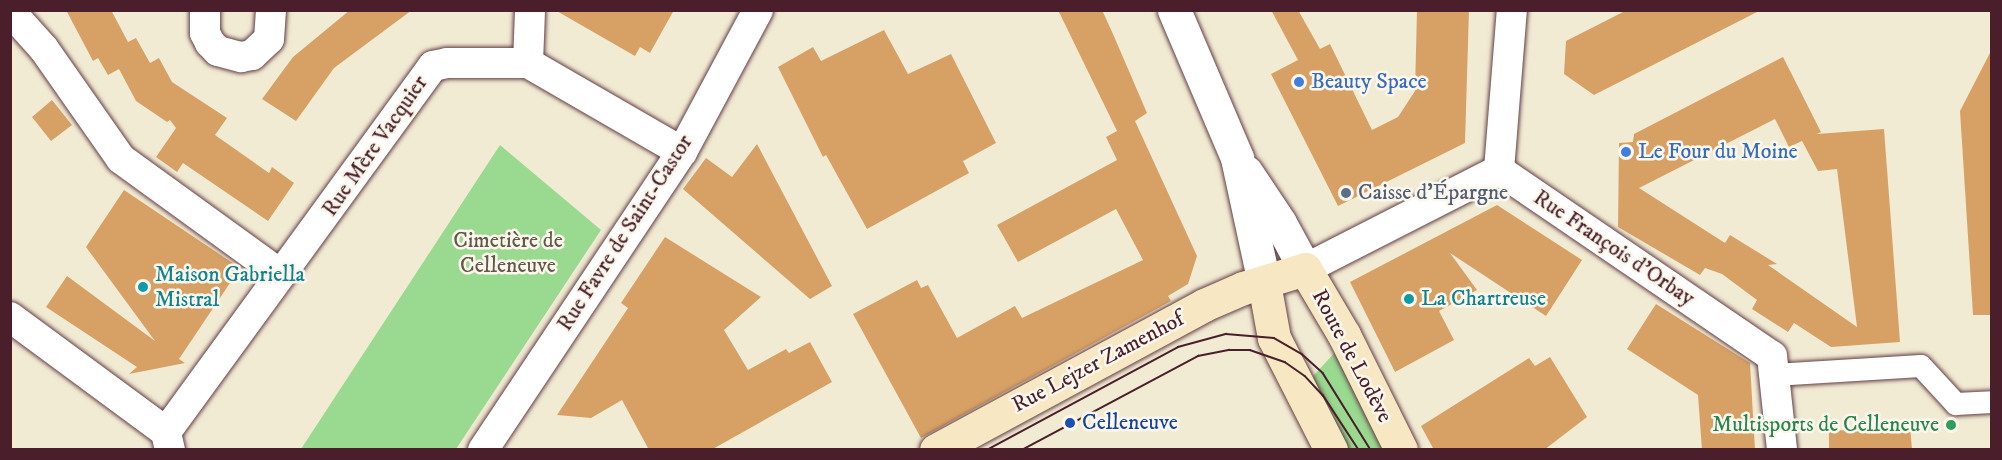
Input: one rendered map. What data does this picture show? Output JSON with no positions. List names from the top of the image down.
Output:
{
  "streets": {
    "main road": ["Route de Lodève", "Rue Lejzer Zamenhof"],
    "street": ["Rue Mère Vacquier", "Rue Favre de Saint-Castor", "Rue François d'Orbay"]
  },
  "crossings": [
    ["Route de Lodève", "Rue Lejzer Zamenhof"]
  ],
  "parks": ["Cimetière de Celleneuve"],
  "places": [
    "Beauty Space",
    "Le Four du Moine",
    "Caisse d'Épargne",
    "Maison Gabriella Mistral",
    "La Chartreuse",
    "Celleneuve",
    "Multisports de Celleneuve"
  ]
}
